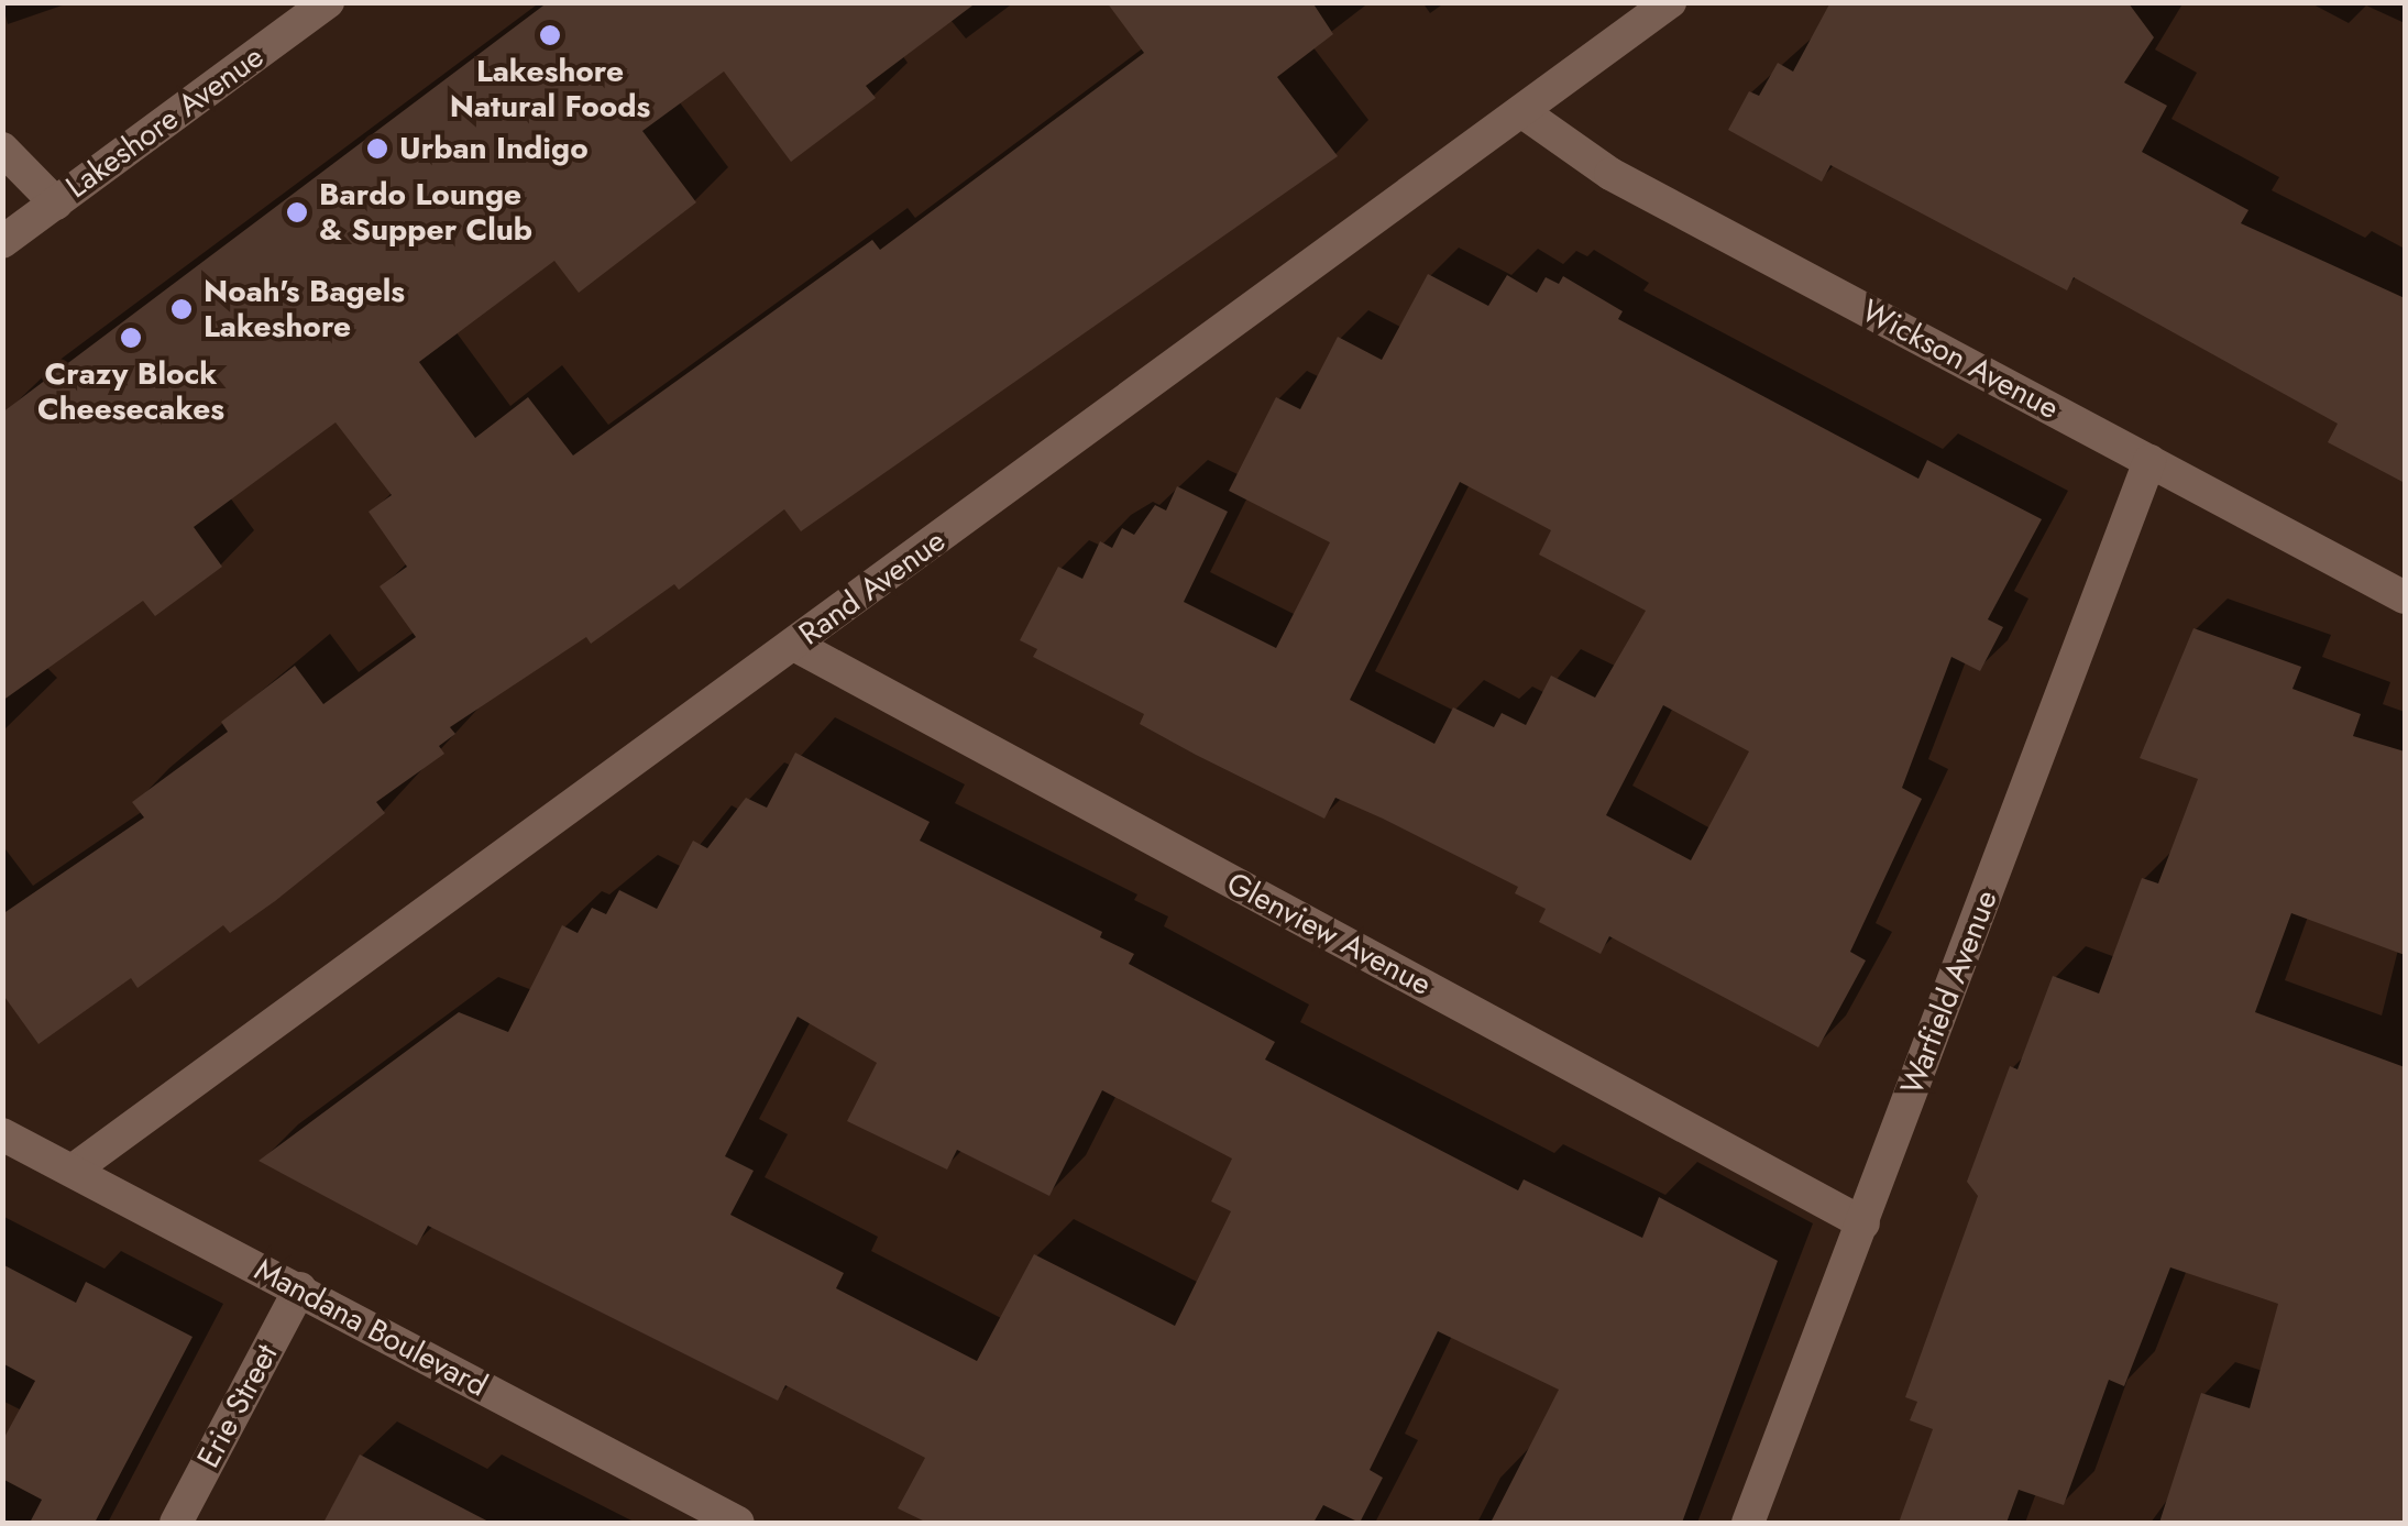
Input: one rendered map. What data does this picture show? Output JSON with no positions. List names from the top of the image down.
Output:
{
  "streets": {
    "street": [
      "Lakeshore Avenue",
      "Wickson Avenue",
      "Rand Avenue",
      "Glenview Avenue",
      "Warfield Avenue",
      "Mandana Boulevard",
      "Erie Street"
    ]
  },
  "crossings": [
    ["Wickson Avenue", "Rand Avenue"],
    ["Wickson Avenue", "Warfield Avenue"],
    ["Rand Avenue", "Glenview Avenue"],
    ["Rand Avenue", "Mandana Boulevard"],
    ["Glenview Avenue", "Warfield Avenue"],
    ["Mandana Boulevard", "Erie Street"]
  ],
  "places": [
    "Lakeshore Natural Foods",
    "Urban Indigo",
    "Bardo Lounge & Supper Club",
    "Noah's Bagels Lakeshore",
    "Crazy Block Cheesecakes"
  ]
}
